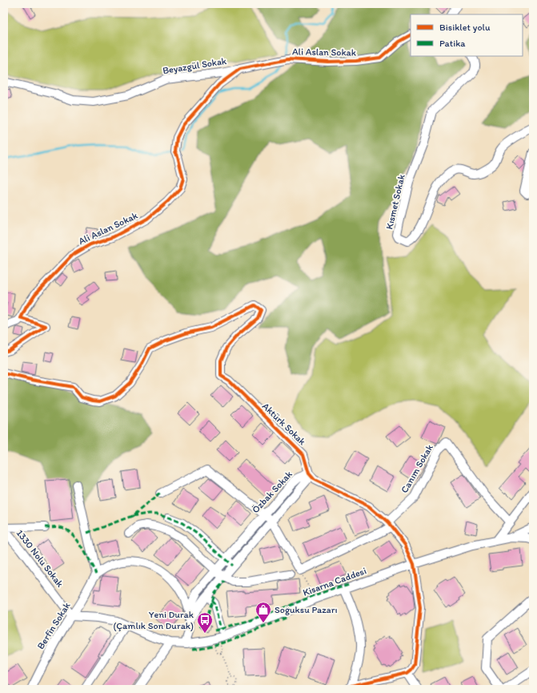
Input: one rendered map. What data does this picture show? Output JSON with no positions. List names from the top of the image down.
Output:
{
  "streets": {
    "street": [
      "Ali Aslan Sokak",
      "Beyazgül Sokak",
      "Kısmet Sokak",
      "Aktürk Sokak",
      "Canım Sokak",
      "Özbak Sokak",
      "1330 Nolu Sokak",
      "Kisarna Caddesi",
      "Berfin Sokak"
    ]
  },
  "crossings": [
    ["Ali Aslan Sokak", "Beyazgül Sokak"],
    ["Aktürk Sokak", "Özbak Sokak"],
    ["1330 Nolu Sokak", "Kisarna Caddesi"],
    ["1330 Nolu Sokak", "Berfin Sokak"],
    ["Kisarna Caddesi", "Berfin Sokak"]
  ],
  "places": {
    "shop": ["Soğuksu Pazarı"],
    "bus stop": ["Yeni Durak (Çamlık Son Durak)"]
  },
  "legend": ["Bisiklet yolu", "Patika"]
}
